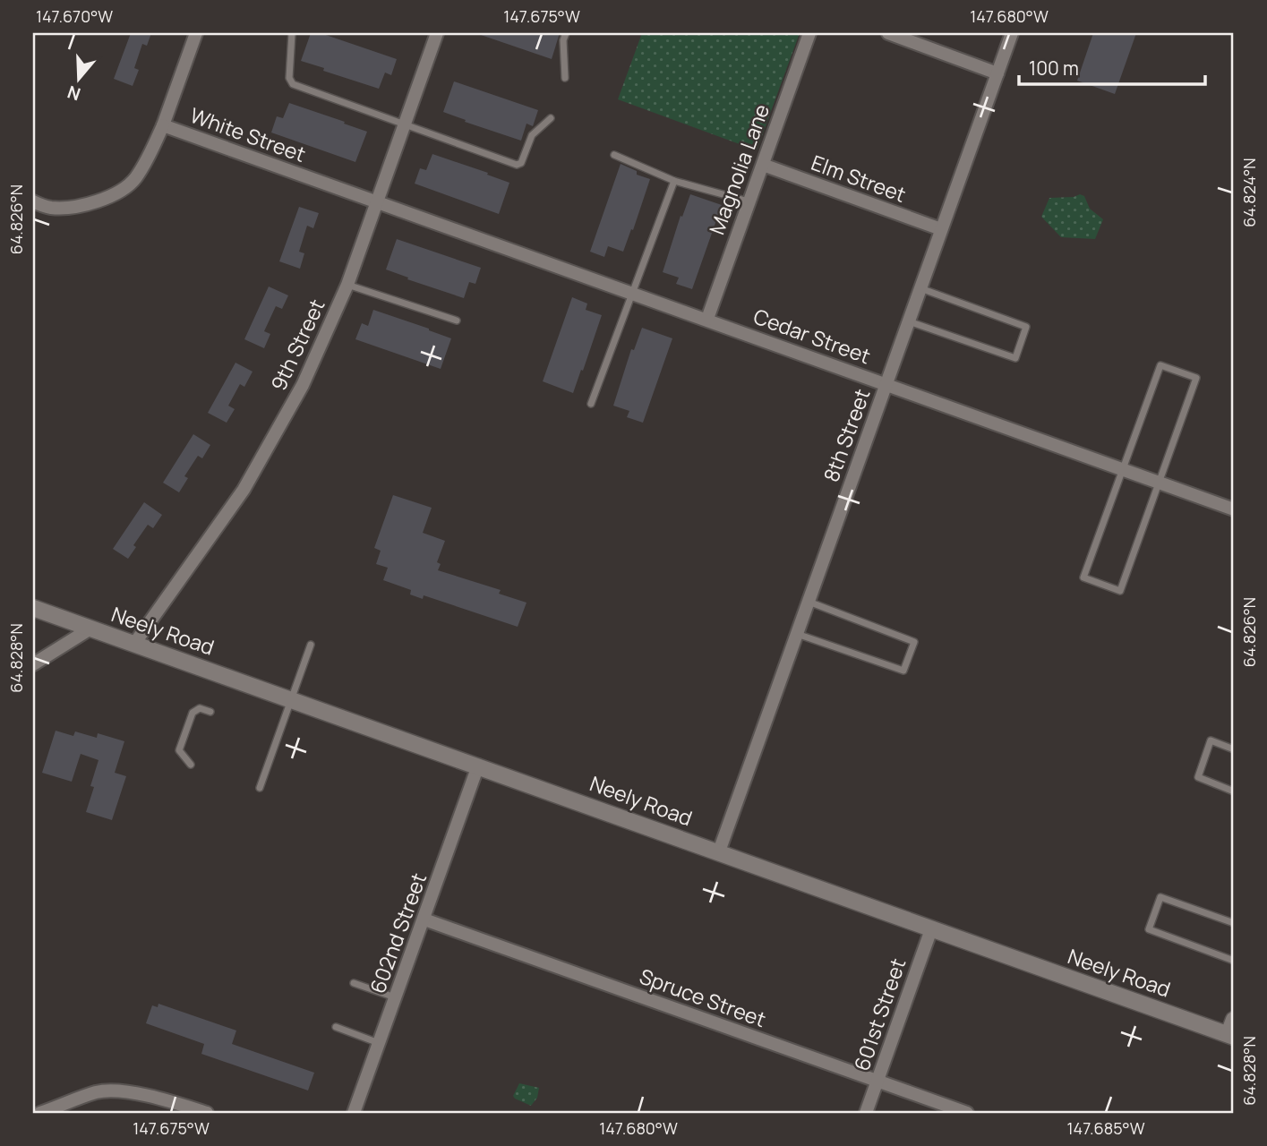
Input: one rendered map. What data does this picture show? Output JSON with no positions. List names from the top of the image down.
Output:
{
  "streets": {
    "street": [
      "White Street",
      "Magnolia Lane",
      "Elm Street",
      "Cedar Street",
      "9th Street",
      "8th Street",
      "Neely Road",
      "602nd Street",
      "Spruce Street",
      "601st Street"
    ]
  },
  "crossings": [
    ["White Street", "Cedar Street"],
    ["White Street", "9th Street"],
    ["Magnolia Lane", "Elm Street"],
    ["Magnolia Lane", "Cedar Street"],
    ["Elm Street", "8th Street"],
    ["Cedar Street", "9th Street"],
    ["Cedar Street", "8th Street"],
    ["9th Street", "Neely Road"],
    ["8th Street", "Neely Road"],
    ["Neely Road", "602nd Street"],
    ["Neely Road", "601st Street"],
    ["602nd Street", "Spruce Street"],
    ["Spruce Street", "601st Street"]
  ],
  "scale_bar": "100 m",
  "north": "bottom",
  "coordinates": [
    "147.670°W",
    "147.675°W",
    "147.680°W",
    "64.824°N",
    "64.826°N",
    "64.828°N",
    "147.685°W"
  ]
}
